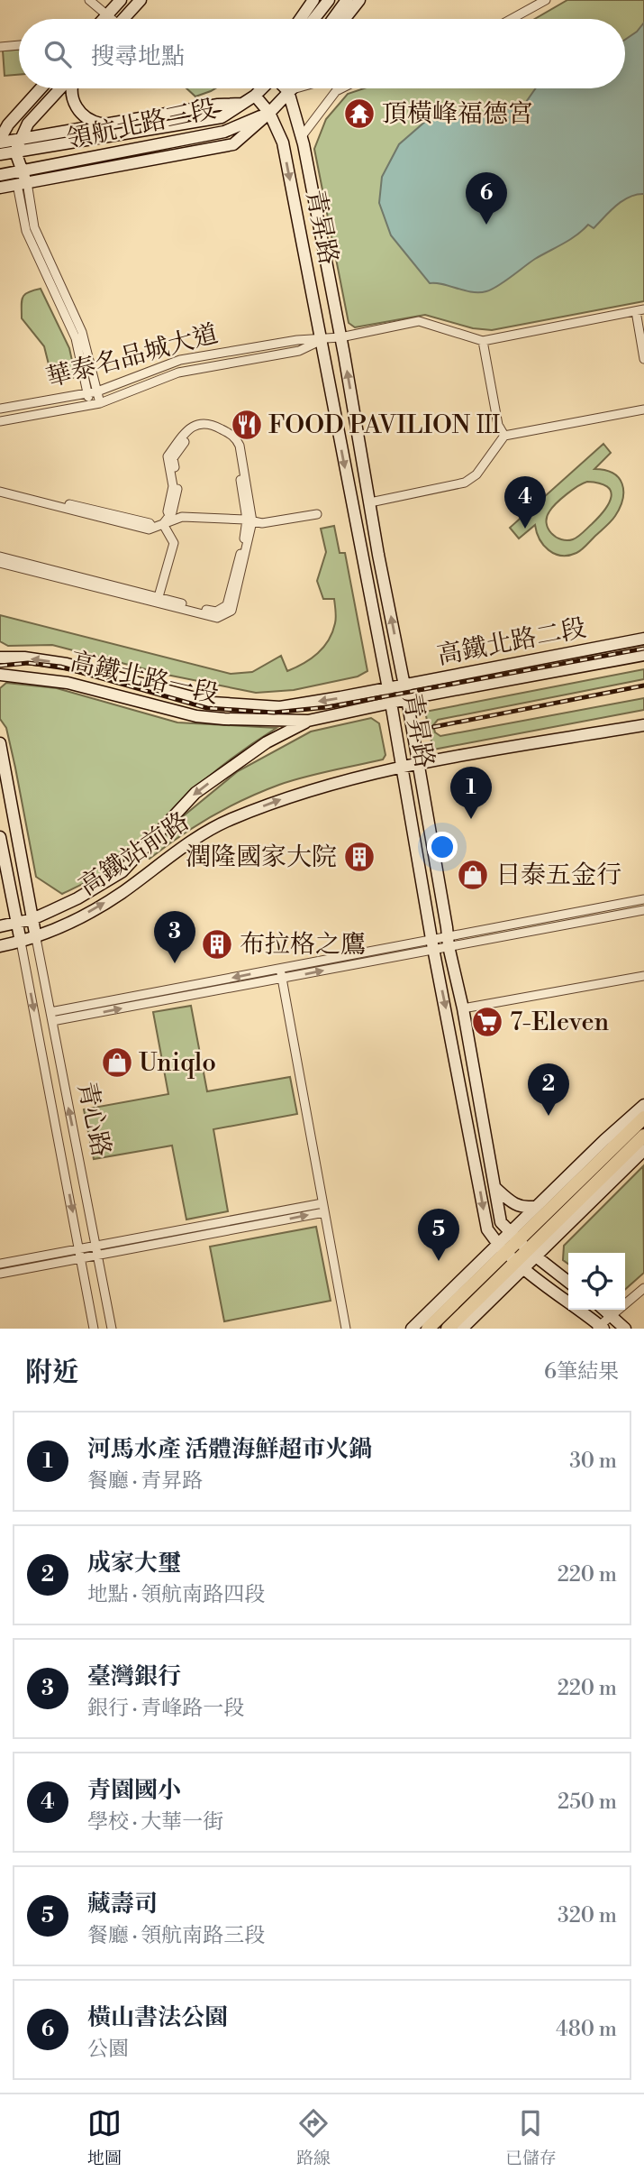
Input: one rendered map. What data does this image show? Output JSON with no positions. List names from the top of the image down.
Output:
{
  "streets": {
    "street": [
      "領航北路三段",
      "青昇路",
      "華泰名品城大道",
      "高鐵北路二段",
      "高鐵北路一段",
      "高鐵站前路",
      "青心路"
    ]
  },
  "crossings": [
    ["領航北路三段", "青昇路"],
    ["青昇路", "華泰名品城大道"],
    ["青昇路", "高鐵北路二段"],
    ["青昇路", "高鐵北路一段"],
    ["青昇路", "高鐵站前路"],
    ["高鐵北路二段", "高鐵北路一段"],
    ["高鐵北路一段", "高鐵站前路"],
    ["高鐵站前路", "青心路"]
  ],
  "places": {
    "temple": ["頂橫峰福德宮"],
    "restaurant": ["FOOD PAVILION Ⅲ"],
    "building": ["潤隆國家大院", "布拉格之鷹"],
    "shop": ["日泰五金行", "Uniqlo"],
    "supermarket": ["7-Eleven"]
  },
  "page": {
    "search": "搜尋地點",
    "pins": [
      "6",
      "4",
      "1",
      "3",
      "2",
      "5"
    ],
    "heading": ["附近", "6筆結果"],
    "list": [
      {
        "mark": "1",
        "name": "河馬水產 活體海鮮超市火鍋",
        "note": "餐廳 · 青昇路",
        "value": "30 m"
      },
      {
        "mark": "2",
        "name": "成家大璽",
        "note": "地點 · 領航南路四段",
        "value": "220 m"
      },
      {
        "mark": "3",
        "name": "臺灣銀行",
        "note": "銀行 · 青峰路一段",
        "value": "220 m"
      },
      {
        "mark": "4",
        "name": "青園國小",
        "note": "學校 · 大華一街",
        "value": "250 m"
      },
      {
        "mark": "5",
        "name": "藏壽司",
        "note": "餐廳 · 領航南路三段",
        "value": "320 m"
      },
      {
        "mark": "6",
        "name": "橫山書法公園",
        "note": "公園",
        "value": "480 m"
      }
    ],
    "nav": ["地圖", "路線", "已儲存"]
  }
}
